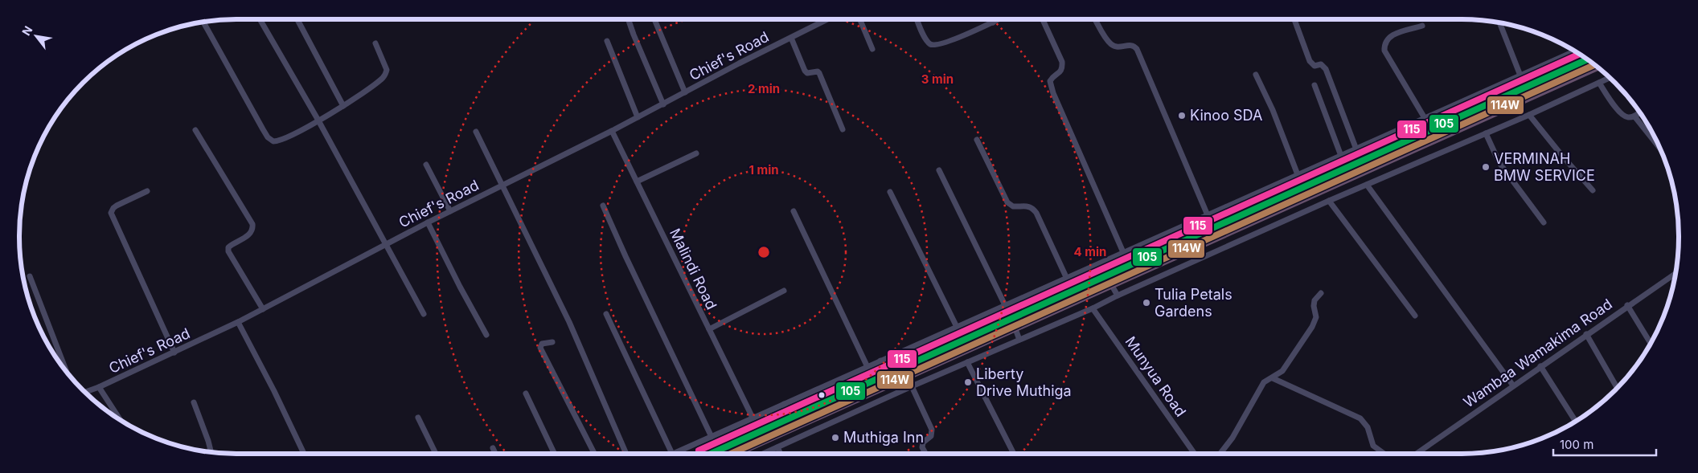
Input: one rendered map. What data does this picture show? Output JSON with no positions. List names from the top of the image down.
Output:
{
  "streets": {
    "street": [
      "Chief's Road",
      "Malindi Road",
      "Wambaa Wamakima Road",
      "Munyua Road"
    ]
  },
  "crossings": [
    ["Chief's Road", "Malindi Road"]
  ],
  "places": [
    "Kinoo SDA",
    "VERMINAH BMW SERVICE",
    "Tulia Petals Gardens",
    "Liberty Drive Muthiga",
    "Muthiga Inn"
  ],
  "lines": ["transit line 115", "transit line 105", "transit line 114W"],
  "scale_bar": "100 m",
  "north": "top left",
  "rings": [
    "3 min",
    "2 min",
    "1 min",
    "4 min"
  ]
}
